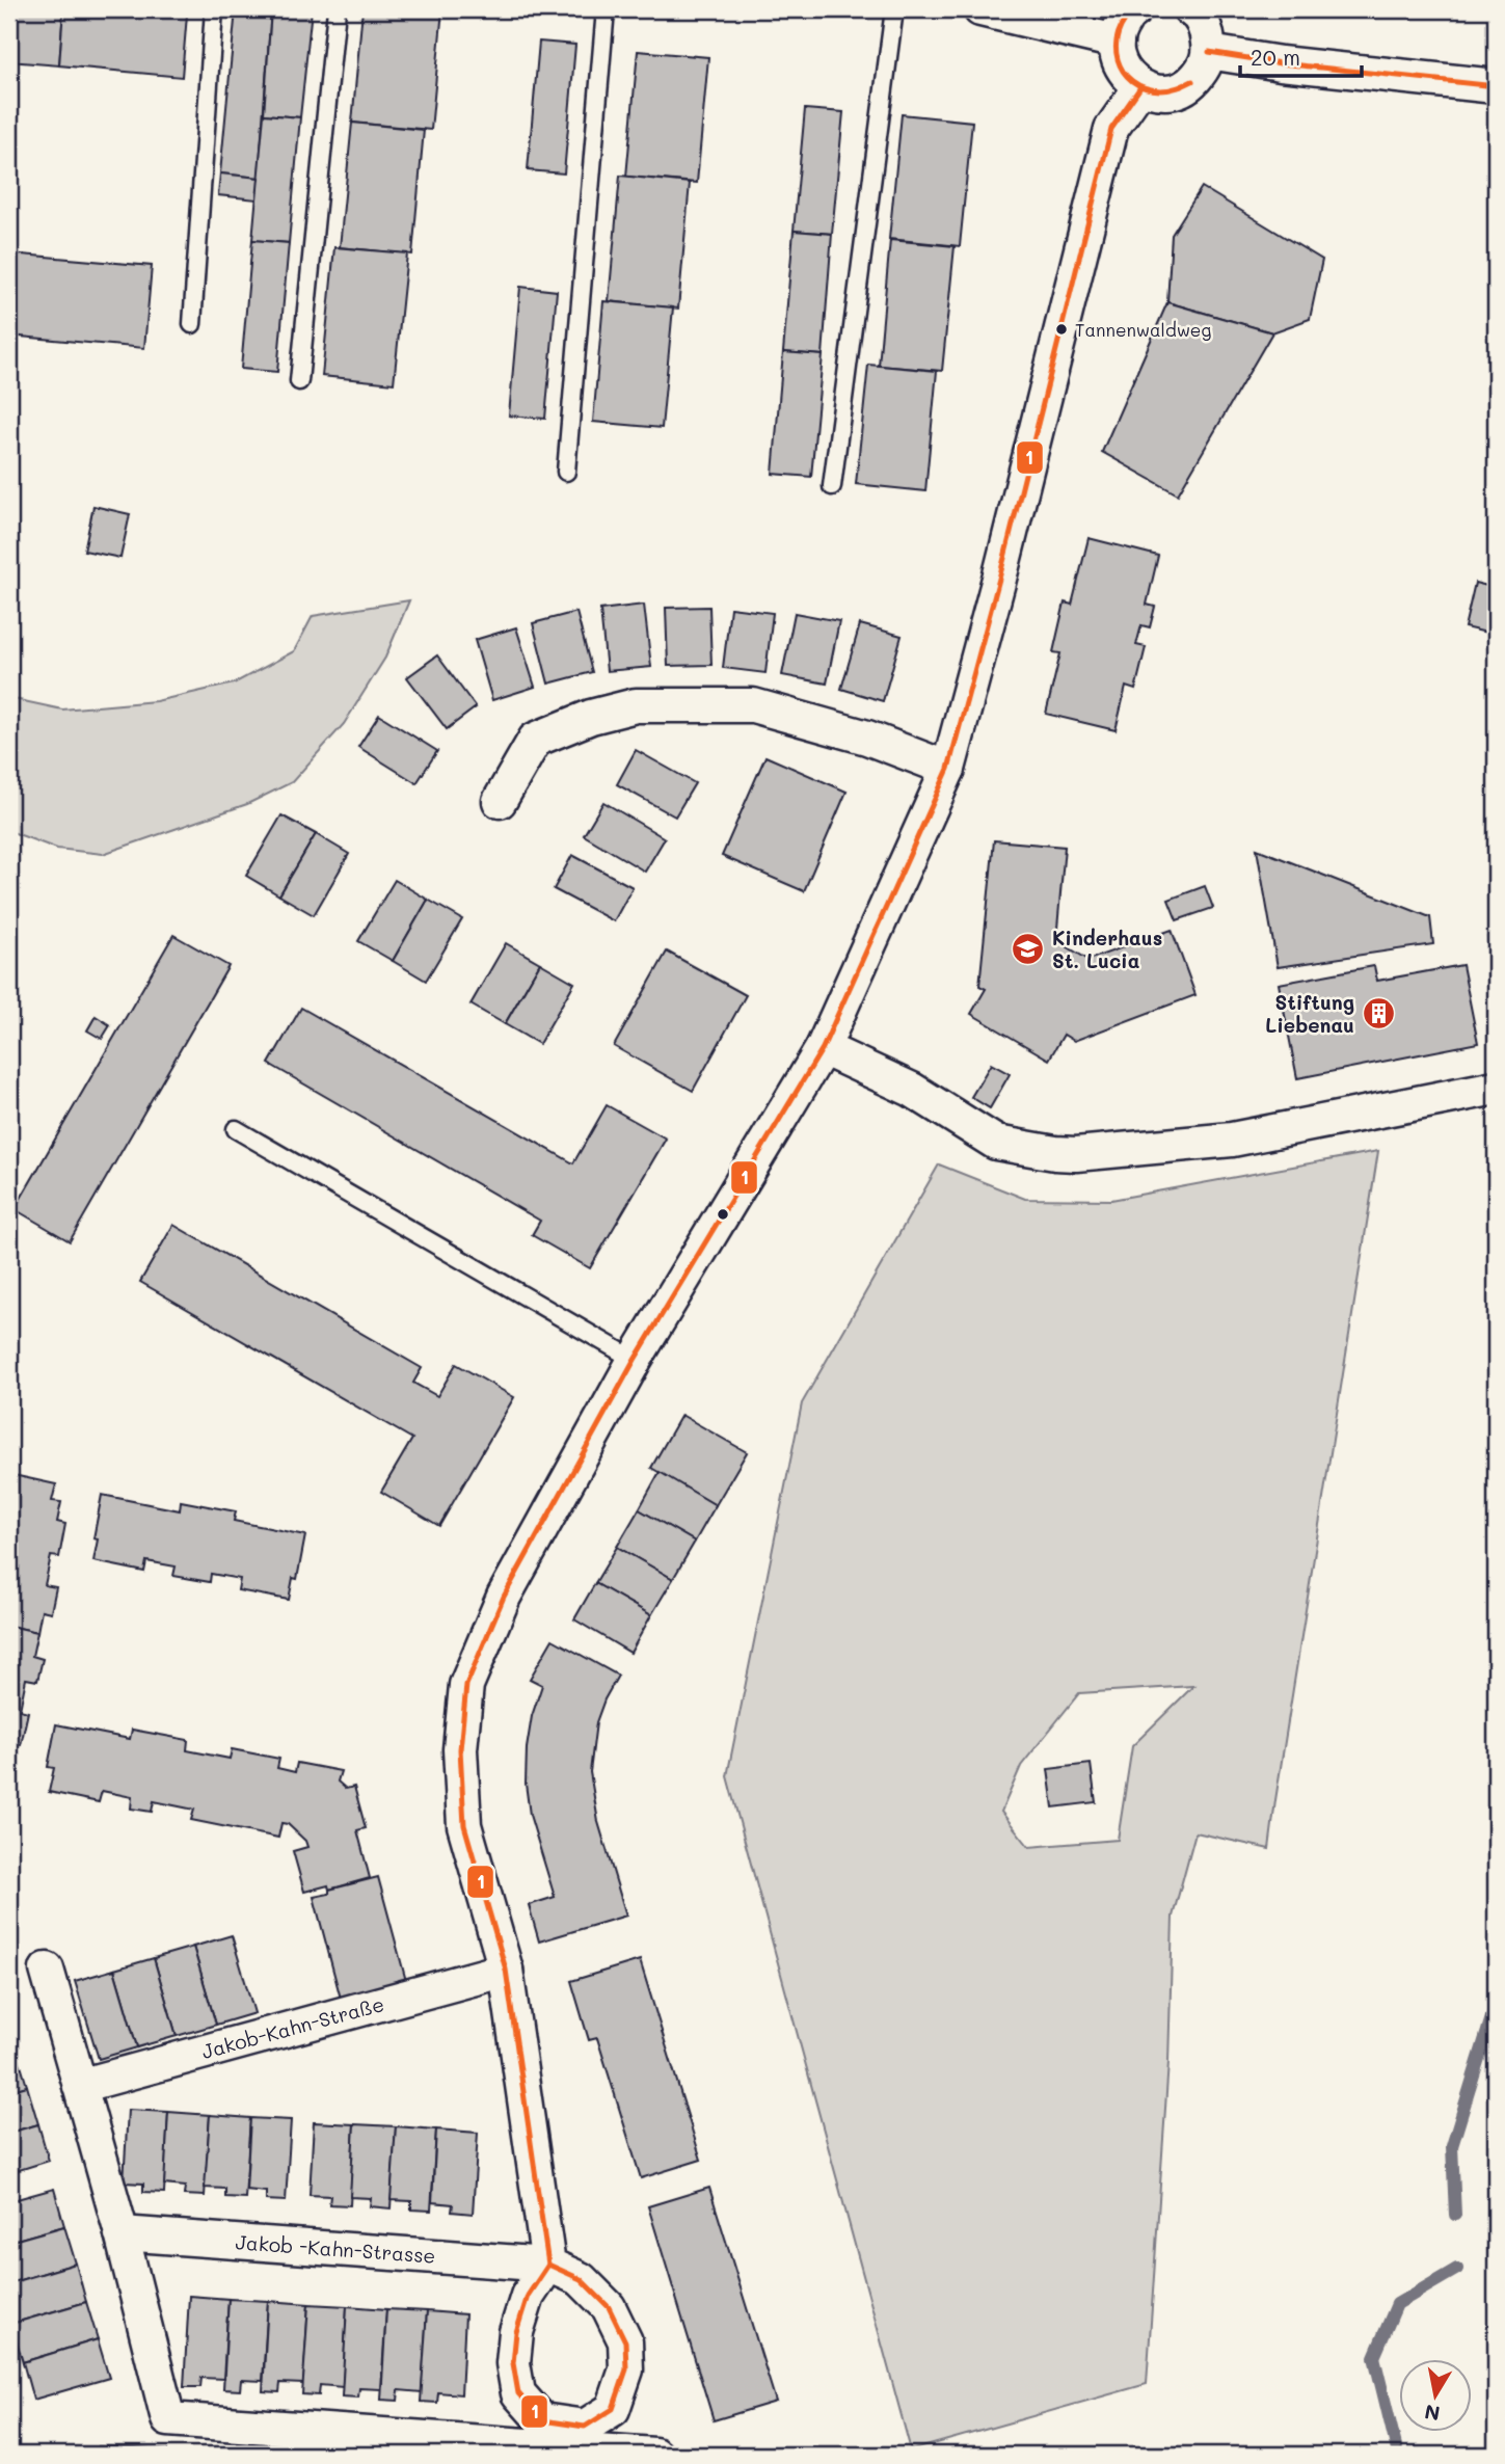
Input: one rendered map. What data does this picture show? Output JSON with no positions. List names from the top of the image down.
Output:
{
  "streets": {
    "street": ["Jakob-Kahn-Straße", "Jakob -Kahn-Strasse"]
  },
  "places": {
    "other": ["Tannenwaldweg"],
    "school or university": ["Kinderhaus St. Lucia"],
    "building": ["Stiftung Liebenau"]
  },
  "lines": ["transit line 1"],
  "scale_bar": "20 m",
  "north": "bottom"
}
